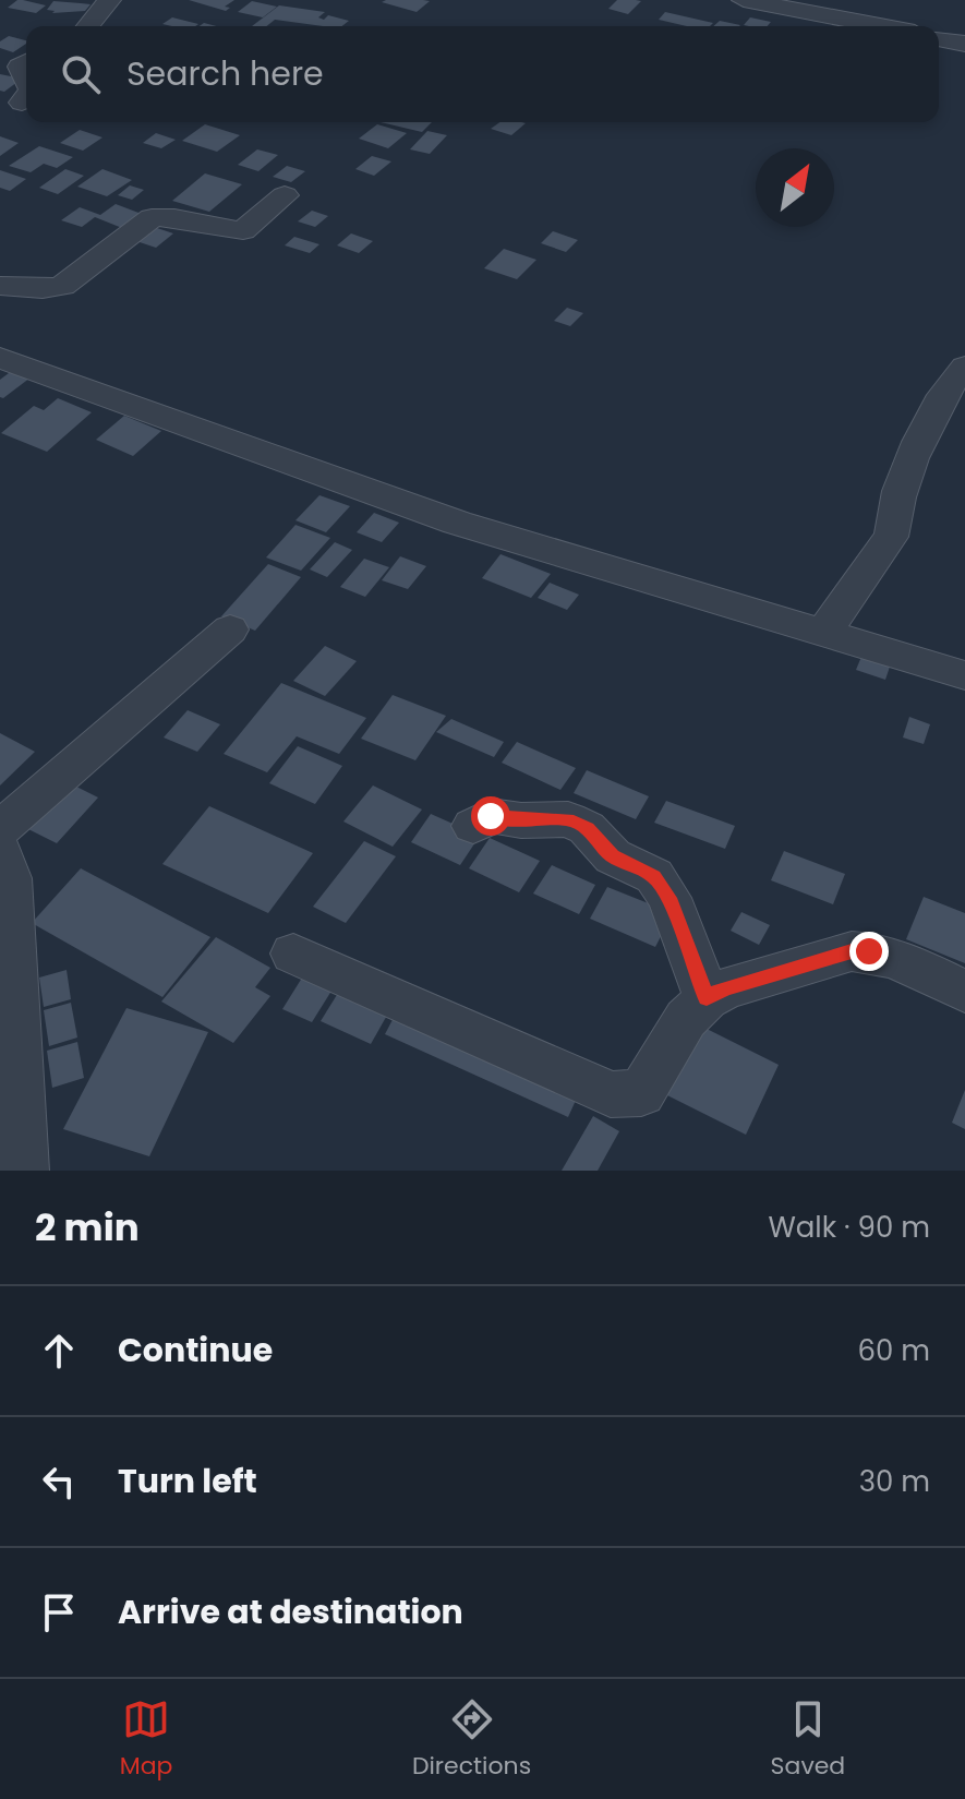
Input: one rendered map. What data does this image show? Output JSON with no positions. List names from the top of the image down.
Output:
{
  "north": "top right",
  "page": {
    "search": "Search here",
    "heading": ["2 min", "Walk · 90 m"],
    "list": [
      ["Continue", "60 m"],
      ["Turn left", "30 m"],
      "Arrive at destination"
    ],
    "nav": ["Map", "Directions", "Saved"]
  }
}
